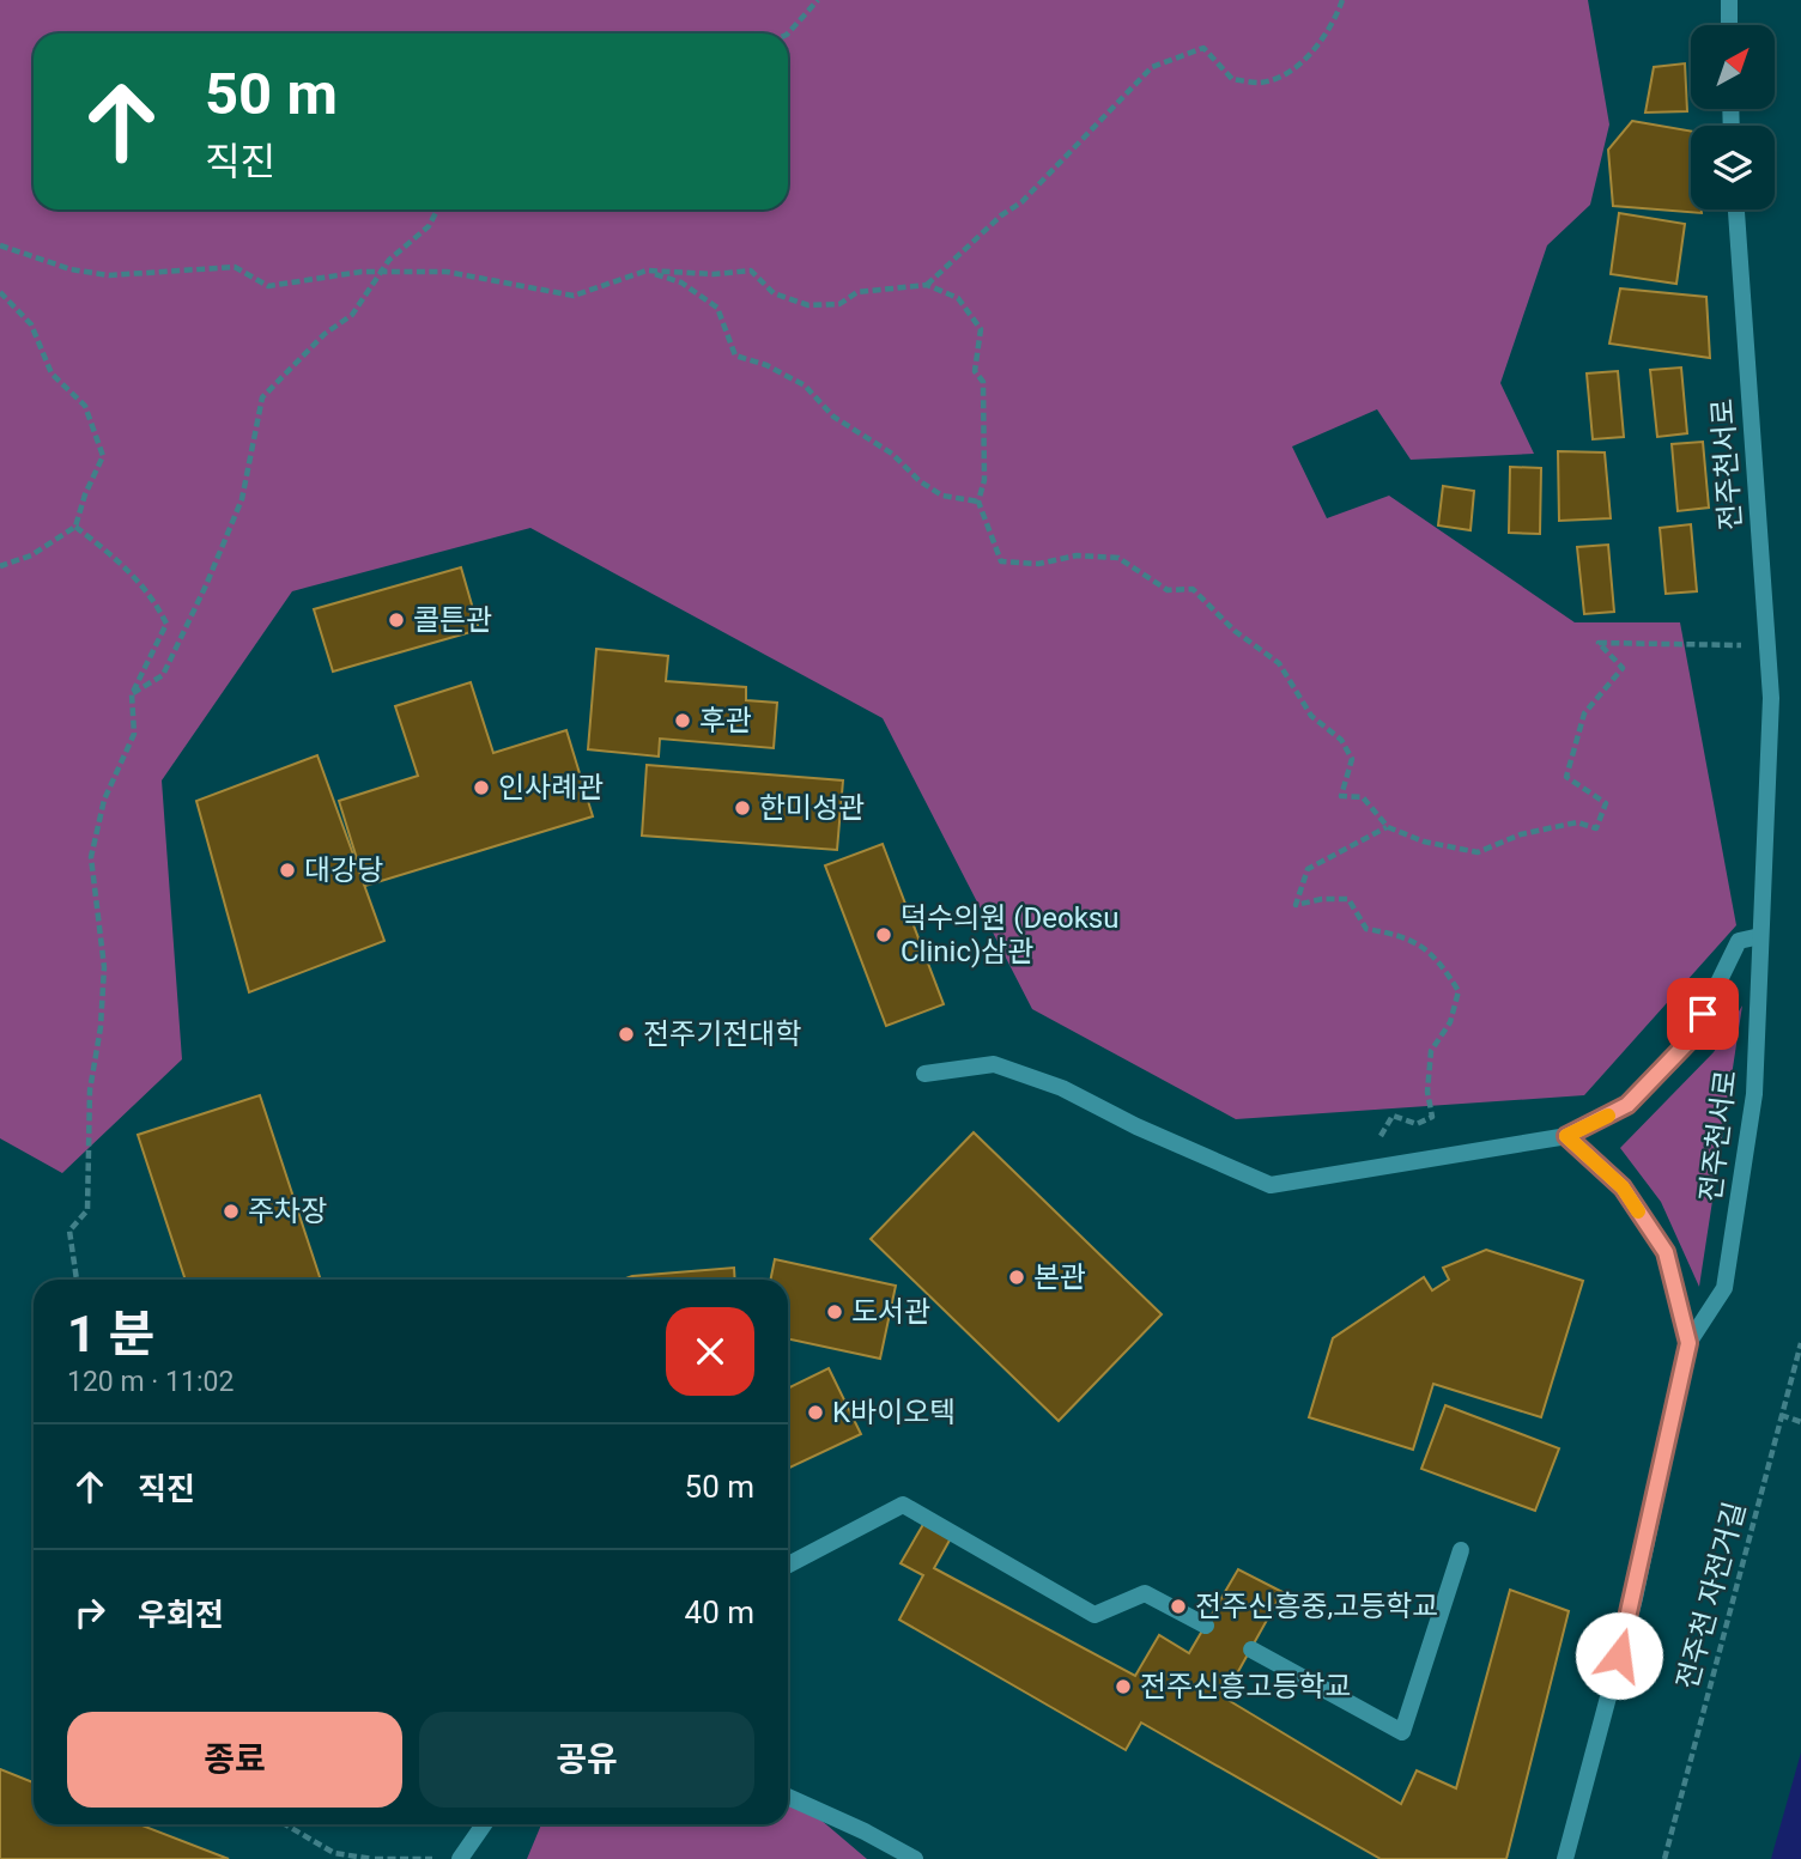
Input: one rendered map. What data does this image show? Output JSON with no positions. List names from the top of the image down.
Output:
{
  "streets": {
    "street": ["전주천서로"],
    "path": ["전주천 자전거길"]
  },
  "places": [
    "콜튼관",
    "후관",
    "인사례관",
    "한미성관",
    "대강당",
    "덕수의원 (Deoksu Clinic)삼관",
    "전주기전대학",
    "주차장",
    "본관",
    "도서관",
    "K바이오텍",
    "전주신흥중,고등학교",
    "전주신흥고등학교"
  ],
  "north": "top right",
  "page": {
    "turn": ["50 m", "직진"],
    "heading": ["1 분", "120 m · 11:02"],
    "list": [
      {
        "name": "직진",
        "value": "50 m"
      },
      {
        "name": "우회전",
        "value": "40 m"
      }
    ],
    "buttons": ["종료", "공유"]
  }
}
